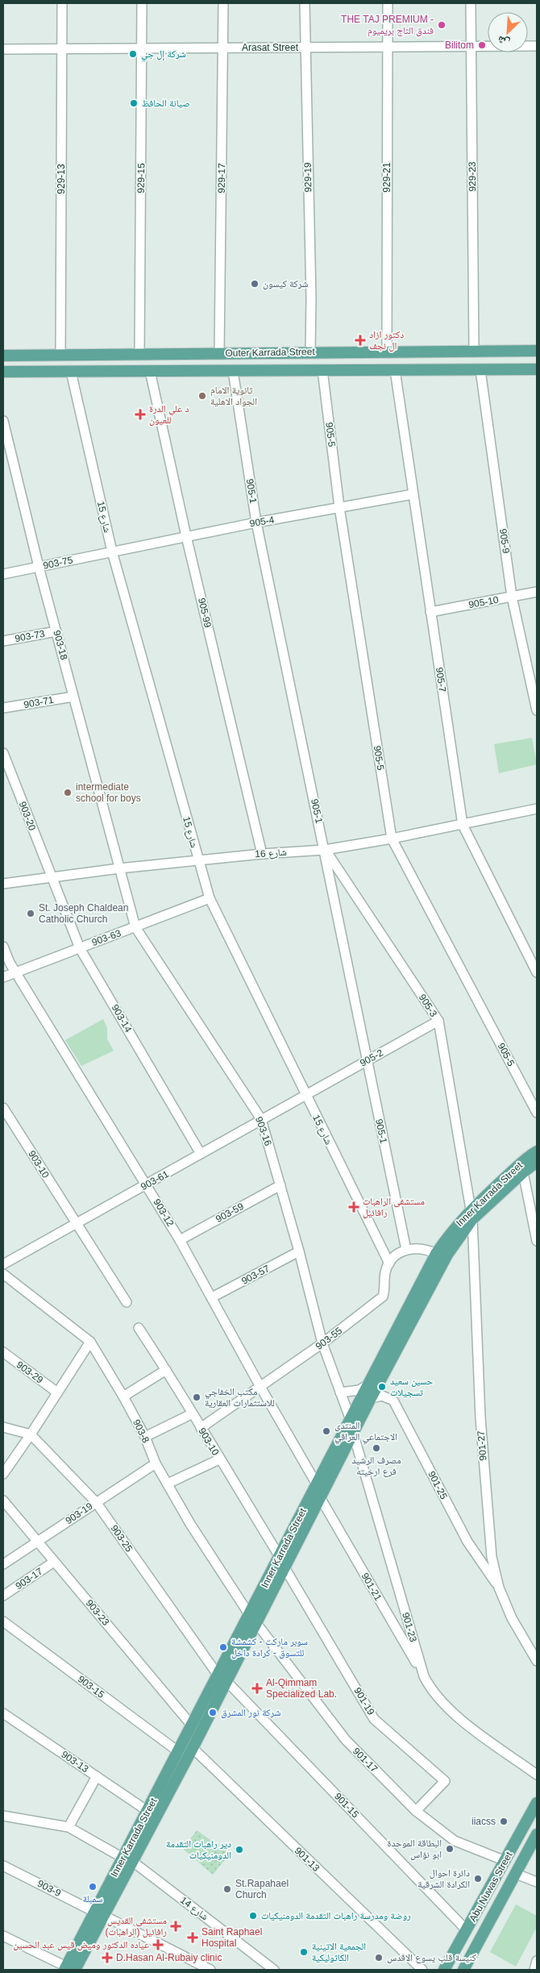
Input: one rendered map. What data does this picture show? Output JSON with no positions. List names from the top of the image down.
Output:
{
  "streets": {
    "main road": ["Outer Karrada Street", "Inner Karrada Street", "Abu Nuwas Street"],
    "street": [
      "Arasat Street",
      "929-23",
      "929-19",
      "929-21",
      "929-15",
      "929-17",
      "929-13",
      "905-5",
      "905-1",
      "شارع 15",
      "905-4",
      "905-9",
      "903-75",
      "905-10",
      "905-99",
      "903-73",
      "903-18",
      "905-7",
      "903-71",
      "903-20",
      "شارع 16",
      "903-63",
      "905-3",
      "903-14",
      "905-2",
      "903-16",
      "903-10",
      "903-61",
      "903-12",
      "903-59",
      "903-57",
      "903-55",
      "903-29",
      "903-8",
      "901-27",
      "901-25",
      "903-19",
      "903-25",
      "903-17",
      "901-21",
      "903-23",
      "901-23",
      "903-15",
      "901-19",
      "901-17",
      "903-13",
      "901-15",
      "901-13",
      "903-9",
      "شارع 14"
    ]
  },
  "crossings": [
    ["Arasat Street", "929-23"],
    ["Arasat Street", "929-19"],
    ["Arasat Street", "929-21"],
    ["Arasat Street", "929-15"],
    ["Arasat Street", "929-17"],
    ["Arasat Street", "929-13"],
    ["929-23", "Outer Karrada Street"],
    ["929-19", "Outer Karrada Street"],
    ["929-21", "Outer Karrada Street"],
    ["929-15", "Outer Karrada Street"],
    ["929-17", "Outer Karrada Street"],
    ["929-13", "Outer Karrada Street"],
    ["Outer Karrada Street", "905-5"],
    ["Outer Karrada Street", "905-1"],
    ["Outer Karrada Street", "شارع 15"],
    ["Outer Karrada Street", "905-9"],
    ["Outer Karrada Street", "905-99"],
    ["Outer Karrada Street", "905-7"],
    ["905-5", "905-4"],
    ["905-5", "شارع 16"],
    ["905-1", "905-4"],
    ["905-1", "شارع 16"],
    ["905-1", "905-3"],
    ["905-1", "905-2"],
    ["شارع 15", "905-4"],
    ["شارع 15", "903-75"],
    ["شارع 15", "شارع 16"],
    ["شارع 15", "903-63"],
    ["شارع 15", "905-2"],
    ["شارع 15", "903-61"],
    ["شارع 15", "903-55"],
    ["905-4", "903-75"],
    ["905-4", "905-99"],
    ["905-4", "905-7"],
    ["905-9", "905-10"],
    ["903-75", "903-18"],
    ["905-10", "905-7"],
    ["905-99", "شارع 16"],
    ["903-73", "903-18"],
    ["903-18", "903-71"],
    ["903-18", "شارع 16"],
    ["903-18", "903-16"],
    ["905-7", "شارع 16"],
    ["903-20", "شارع 16"],
    ["903-20", "903-14"],
    ["شارع 16", "905-3"],
    ["شارع 16", "903-14"],
    ["شارع 16", "903-16"],
    ["903-63", "903-14"],
    ["903-63", "903-16"],
    ["903-63", "903-12"],
    ["905-3", "905-2"],
    ["905-3", "Inner Karrada Street"],
    ["905-3", "901-27"],
    ["903-14", "903-61"],
    ["905-2", "903-61"],
    ["903-16", "903-61"],
    ["903-16", "Inner Karrada Street"],
    ["903-16", "903-59"],
    ["903-16", "903-57"],
    ["903-16", "903-55"],
    ["903-10", "903-61"],
    ["903-10", "Inner Karrada Street"],
    ["903-10", "903-55"],
    ["903-61", "903-12"],
    ["Inner Karrada Street", "903-12"],
    ["Inner Karrada Street", "903-8"],
    ["Inner Karrada Street", "901-27"],
    ["Inner Karrada Street", "901-25"],
    ["Inner Karrada Street", "903-25"],
    ["Inner Karrada Street", "901-21"],
    ["Inner Karrada Street", "903-23"],
    ["Inner Karrada Street", "901-23"],
    ["Inner Karrada Street", "903-15"],
    ["Inner Karrada Street", "901-19"],
    ["Inner Karrada Street", "901-17"],
    ["Inner Karrada Street", "903-13"],
    ["Inner Karrada Street", "901-15"],
    ["Inner Karrada Street", "901-13"],
    ["Inner Karrada Street", "903-9"],
    ["Inner Karrada Street", "شارع 14"],
    ["903-12", "903-59"],
    ["903-12", "903-57"],
    ["903-12", "903-55"],
    ["903-8", "903-19"],
    ["903-8", "901-17"],
    ["901-27", "901-25"],
    ["903-19", "903-25"],
    ["903-19", "903-23"],
    ["903-25", "901-15"],
    ["903-17", "903-23"],
    ["901-21", "901-23"],
    ["901-19", "901-17"],
    ["901-17", "Abu Nuwas Street"],
    ["901-15", "Abu Nuwas Street"]
  ],
  "places": {
    "other": [
      "THE TAJ PREMIUM - فندق التاج بريميوم",
      "Bilitom",
      "شركة إل جي",
      "صيانة الحافظ",
      "شركة كيسون",
      "ثانوية الامام الجواد الاهلية",
      "intermediate school for boys",
      "St. Joseph Chaldean Catholic Church",
      "حسين سعيد تسجيلات",
      "مكتب الخفاجي للاستثمارات العقارية",
      "المنتدى الاجتماعي العراقي",
      "مصرف الرشيد فرع ارخيته",
      "سوبر ماركت - كشمشة للتسوق - كرادة داخل",
      "شركة نور المشرق",
      "iiacss",
      "البطاقة الموحدة ابو نؤاس",
      "دير راهبات التقدمة الدومنيكيات",
      "دائرة احوال الكرادة الشرقية",
      "سمبلة",
      "St.Rapahael Church",
      "روضة ومدرسة راهبات التقدمة الدومنيكيات",
      "الجمعية الاتينية الكاثوليكية",
      "كنيسة قلب يسوع الاقدس"
    ],
    "health": [
      "دكتور ازاد ال نجف",
      "د علي الدرة للعيون",
      "مستشفى الراهبات رافائيل",
      "Al-Qimmam Specialized Lab.",
      "مستشفى القديس رافائيل (الراهبات)",
      "Saint Raphael Hospital",
      "عياده الدكتور وميض قيس عبد الحسين",
      "D.Hasan Al-Rubaiy clinic"
    ]
  },
  "north": "bottom left"
}
